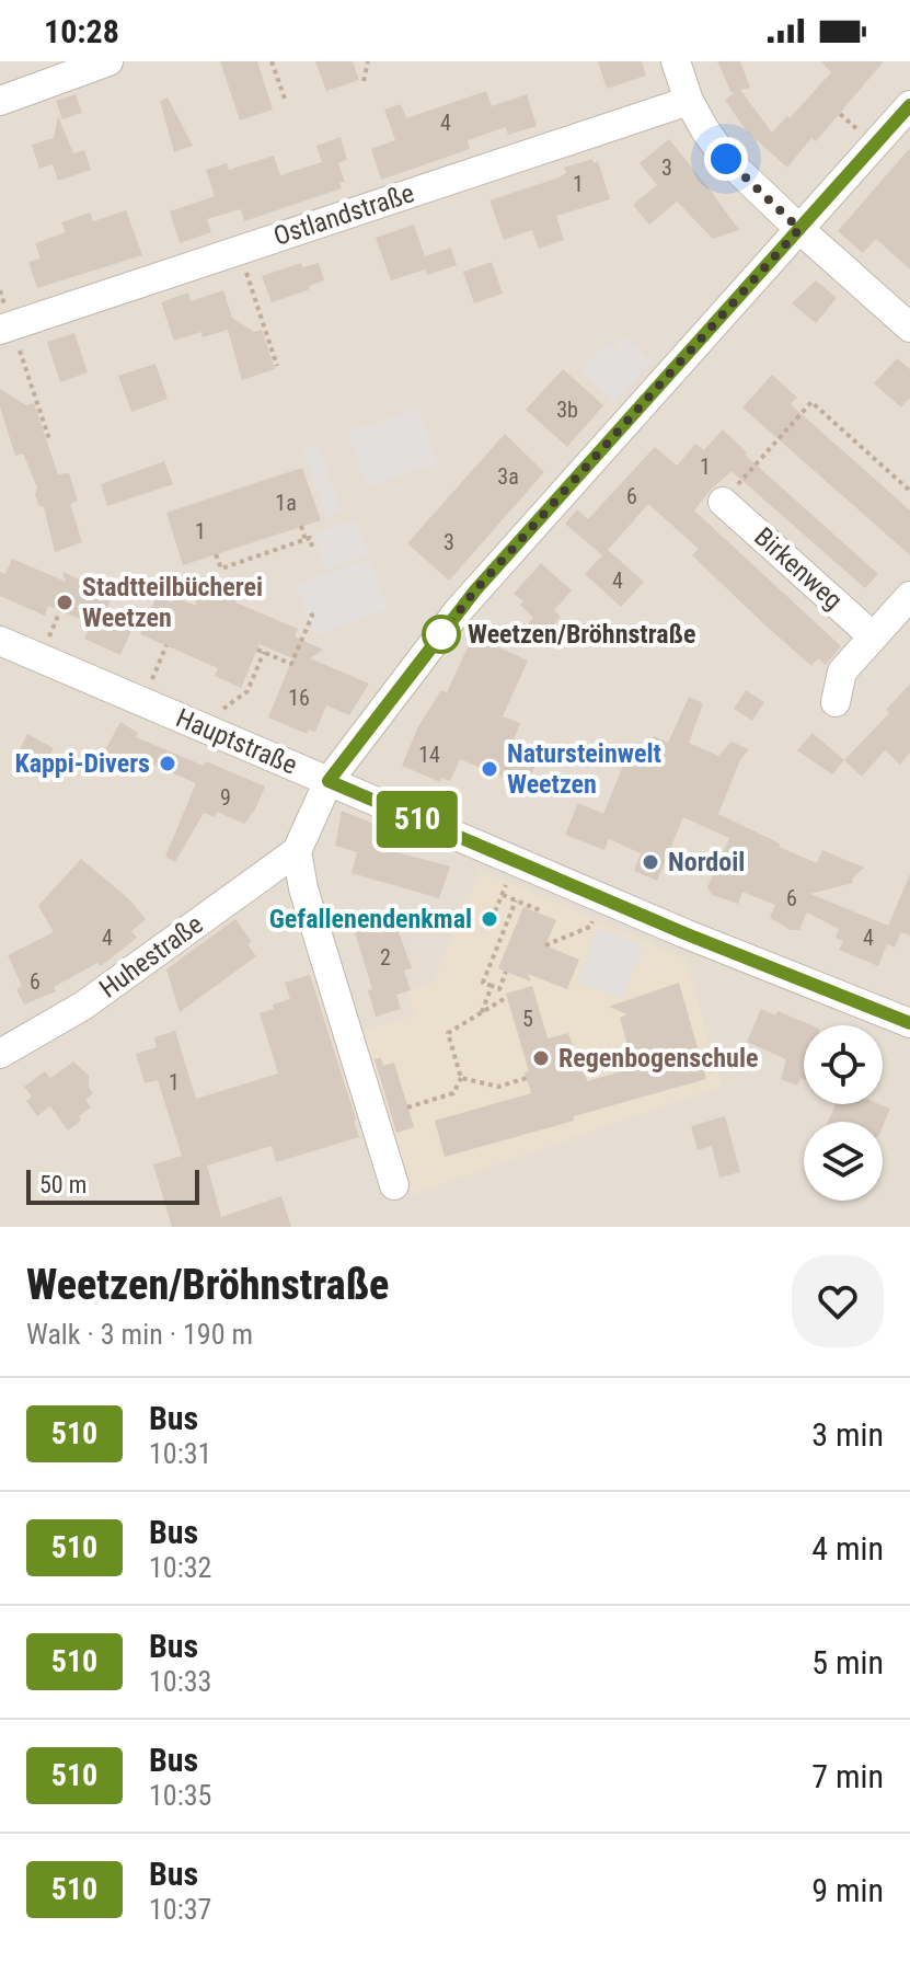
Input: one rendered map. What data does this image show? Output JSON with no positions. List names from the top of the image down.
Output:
{
  "streets": {
    "street": [
      "Ostlandstraße",
      "Birkenweg",
      "Hauptstraße",
      "Huhestraße"
    ]
  },
  "crossings": [
    ["Hauptstraße", "Huhestraße"]
  ],
  "places": [
    "Stadtteilbücherei Weetzen",
    "Weetzen/Bröhnstraße",
    "Kappi-Divers",
    "Natursteinwelt Weetzen",
    "Nordoil",
    "Gefallenendenkmal",
    "Regenbogenschule"
  ],
  "lines": ["bus line 510"],
  "house_numbers": [
    "4",
    "3",
    "1",
    "3b",
    "1",
    "3a",
    "6",
    "1a",
    "1",
    "3",
    "4",
    "16",
    "14",
    "9",
    "6",
    "4",
    "4",
    "2",
    "6",
    "5",
    "1"
  ],
  "scale_bar": "50 m",
  "page": {
    "status": "10:28",
    "on_map": "510",
    "scale": "50 m",
    "heading": ["Weetzen/Bröhnstraße", "Walk · 3 min · 190 m"],
    "list": [
      {
        "mark": "510",
        "name": "Bus",
        "note": "10:31",
        "value": "3 min"
      },
      {
        "mark": "510",
        "name": "Bus",
        "note": "10:32",
        "value": "4 min"
      },
      {
        "mark": "510",
        "name": "Bus",
        "note": "10:33",
        "value": "5 min"
      },
      {
        "mark": "510",
        "name": "Bus",
        "note": "10:35",
        "value": "7 min"
      },
      {
        "mark": "510",
        "name": "Bus",
        "note": "10:37",
        "value": "9 min"
      }
    ]
  }
}
